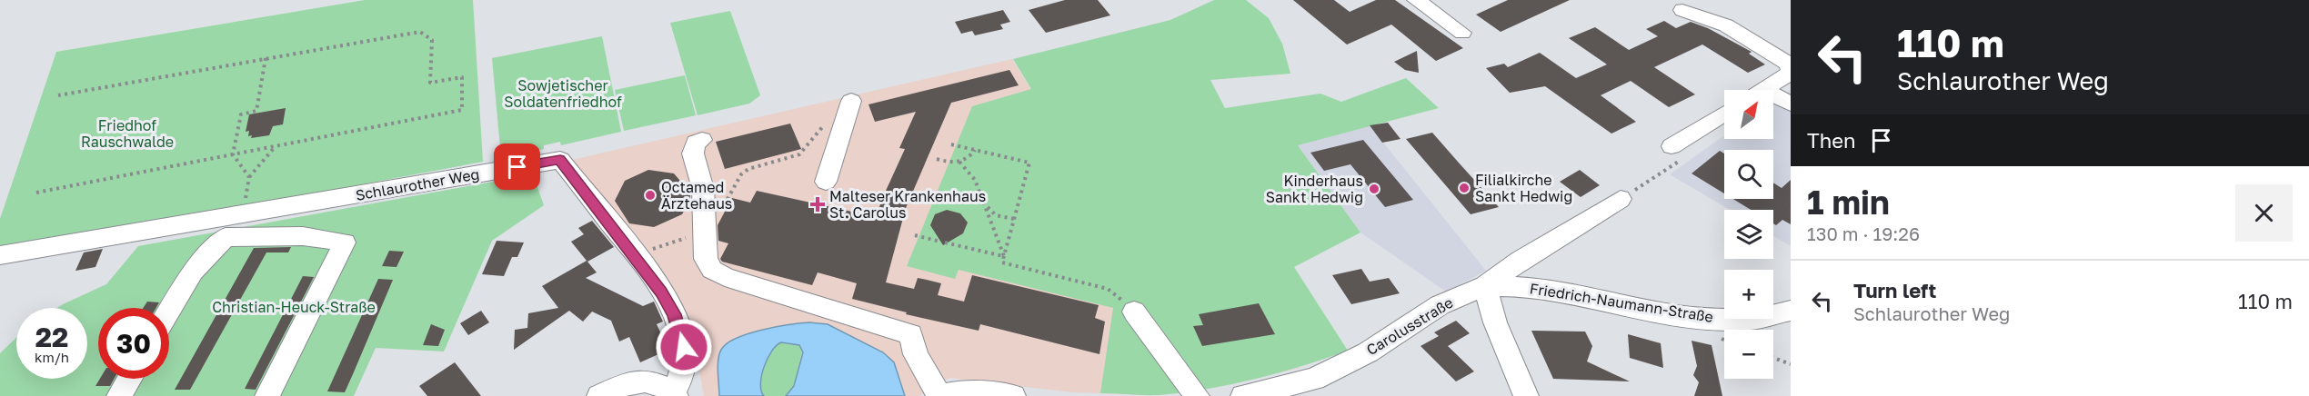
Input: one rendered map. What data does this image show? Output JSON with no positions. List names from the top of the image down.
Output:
{
  "streets": {
    "street": ["Schlaurother Weg", "Friedrich-Naumann-Straße", "Carolusstraße"]
  },
  "crossings": [
    ["Friedrich-Naumann-Straße", "Carolusstraße"]
  ],
  "parks": ["Sowjetischer Soldatenfriedhof", "Friedhof Rauschwalde", "Christian-Heuck-Straße"],
  "places": {
    "other": ["Filialkirche Sankt Hedwig", "Kinderhaus Sankt Hedwig", "Octamed Ärztehaus"],
    "health": ["Malteser Krankenhaus St. Carolus"]
  },
  "north": "top right",
  "page": {
    "turn": ["110 m", "Schlaurother Weg"],
    "map_buttons": ["+", "−"],
    "then": "Then",
    "heading": ["1 min", "130 m · 19:26"],
    "list": [
      {
        "name": "Turn left",
        "note": "Schlaurother Weg",
        "value": "110 m"
      }
    ],
    "speed": "22 km/h",
    "limit": "30"
  }
}
